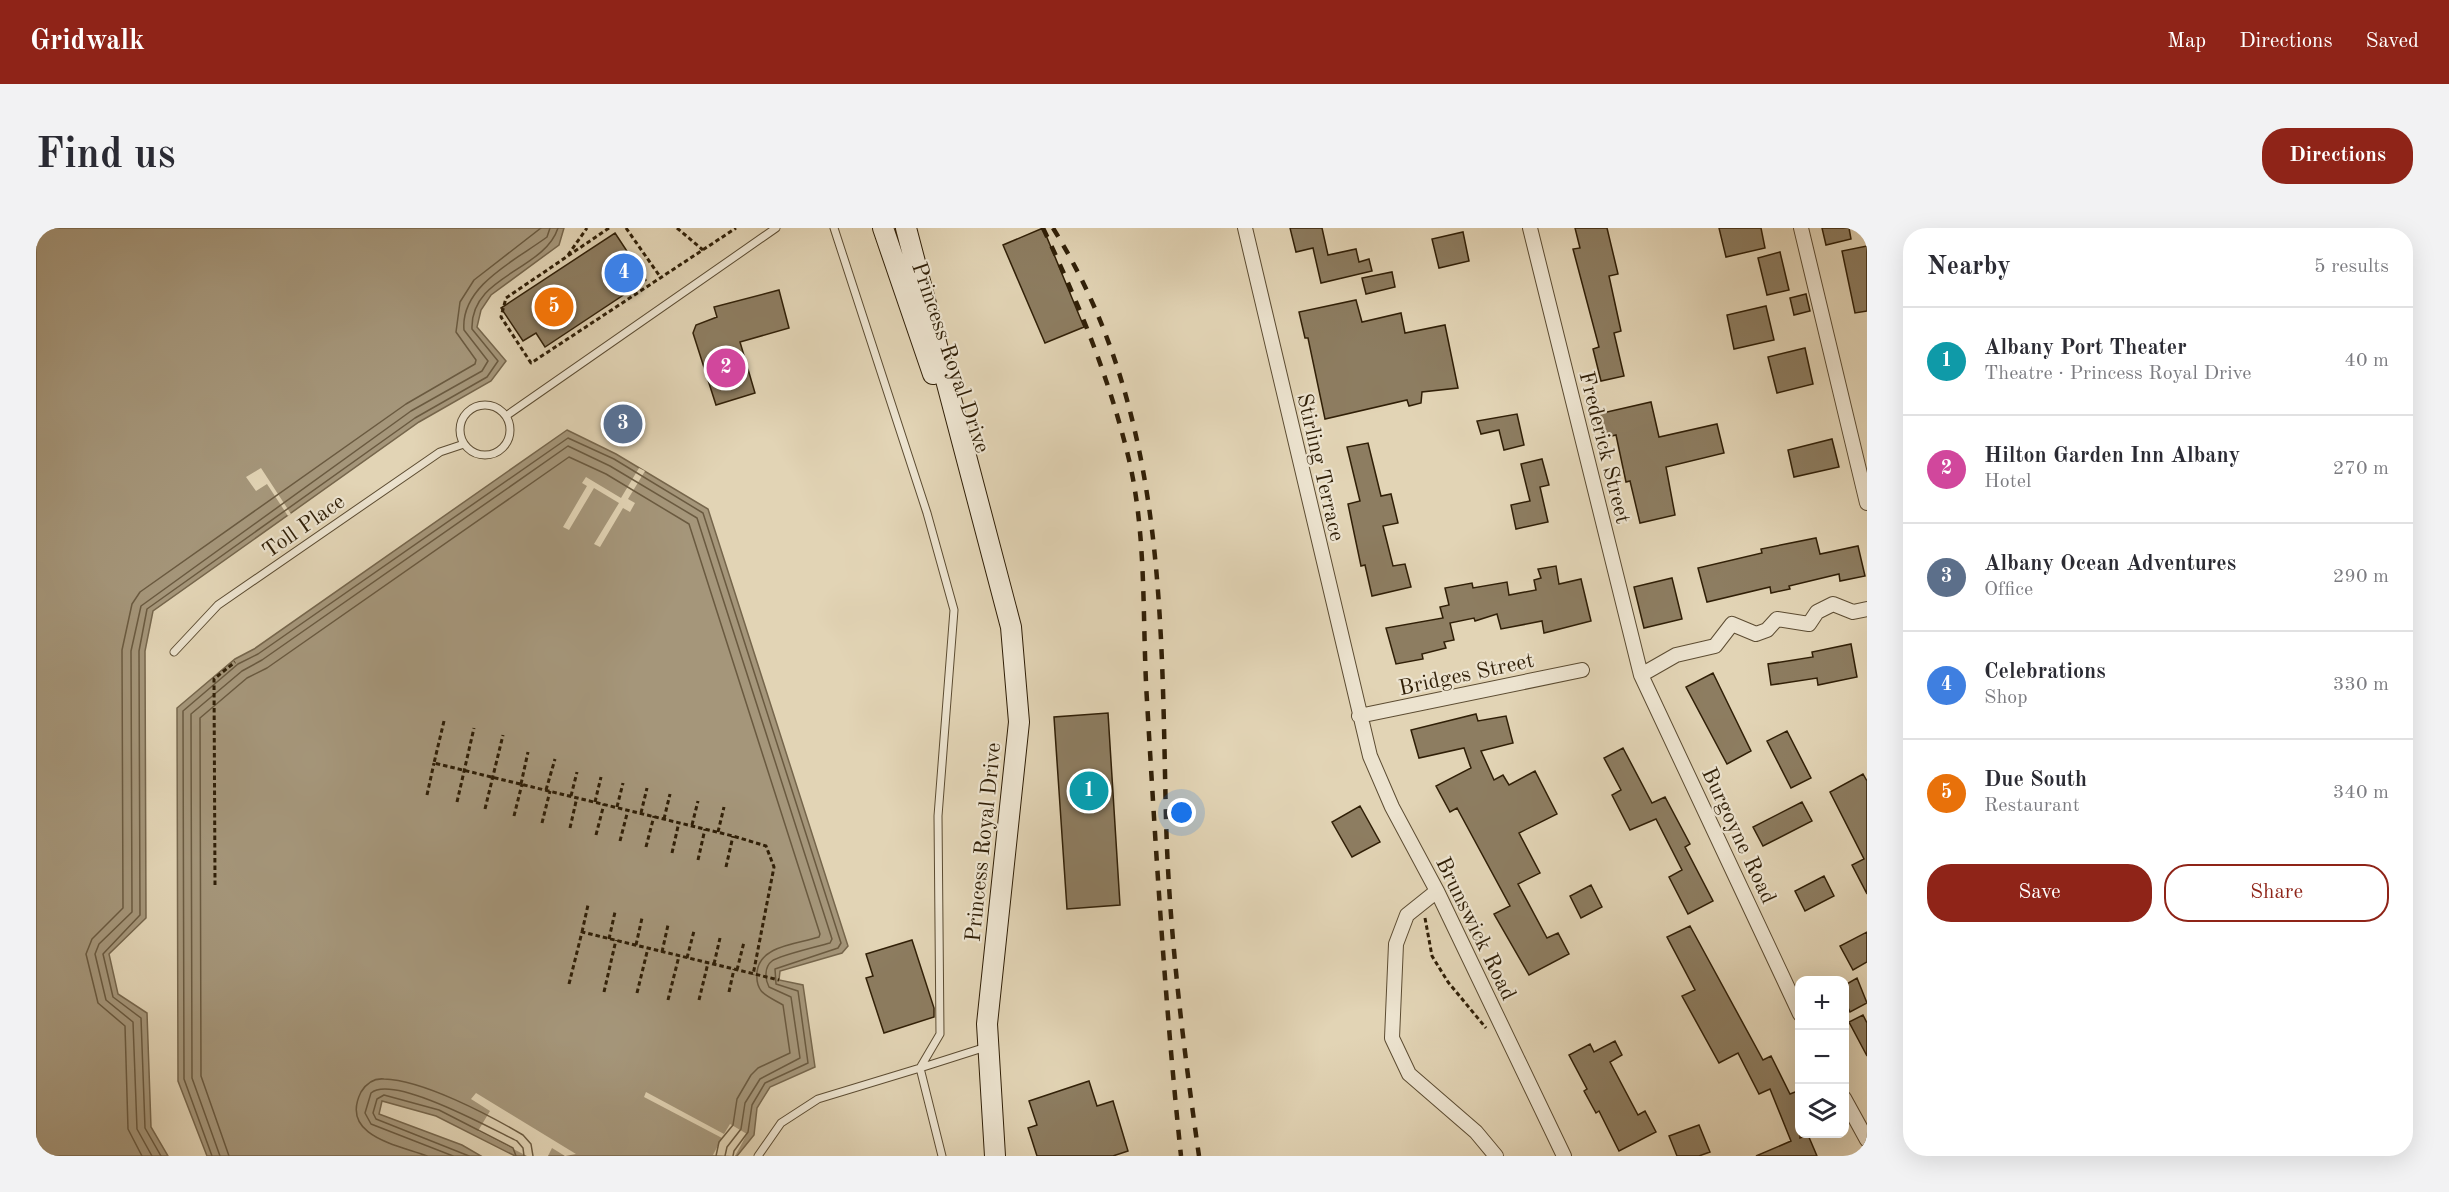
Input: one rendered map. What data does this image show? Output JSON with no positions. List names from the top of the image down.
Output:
{
  "streets": {
    "main road": ["Princess Royal Drive"],
    "street": [
      "Frederick Street",
      "Stirling Terrace",
      "Bridges Street",
      "Burgoyne Road",
      "Brunswick Road"
    ],
    "lane": ["Toll Place"]
  },
  "crossings": [
    ["Frederick Street", "Burgoyne Road"],
    ["Stirling Terrace", "Bridges Street"],
    ["Stirling Terrace", "Brunswick Road"],
    ["Bridges Street", "Brunswick Road"]
  ],
  "page": {
    "header": "Gridwalk",
    "nav": ["Map", "Directions", "Saved"],
    "buttons": [
      "Directions",
      ["Save", "Share"]
    ],
    "title": "Find us",
    "heading": ["Nearby", "5 results"],
    "pins": [
      "4",
      "5",
      "2",
      "3",
      "1"
    ],
    "list": [
      {
        "mark": "1",
        "name": "Albany Port Theater",
        "note": "Theatre · Princess Royal Drive",
        "value": "40 m"
      },
      {
        "mark": "2",
        "name": "Hilton Garden Inn Albany",
        "note": "Hotel",
        "value": "270 m"
      },
      {
        "mark": "3",
        "name": "Albany Ocean Adventures",
        "note": "Office",
        "value": "290 m"
      },
      {
        "mark": "4",
        "name": "Celebrations",
        "note": "Shop",
        "value": "330 m"
      },
      {
        "mark": "5",
        "name": "Due South",
        "note": "Restaurant",
        "value": "340 m"
      }
    ],
    "map_buttons": ["+", "−"]
  }
}
